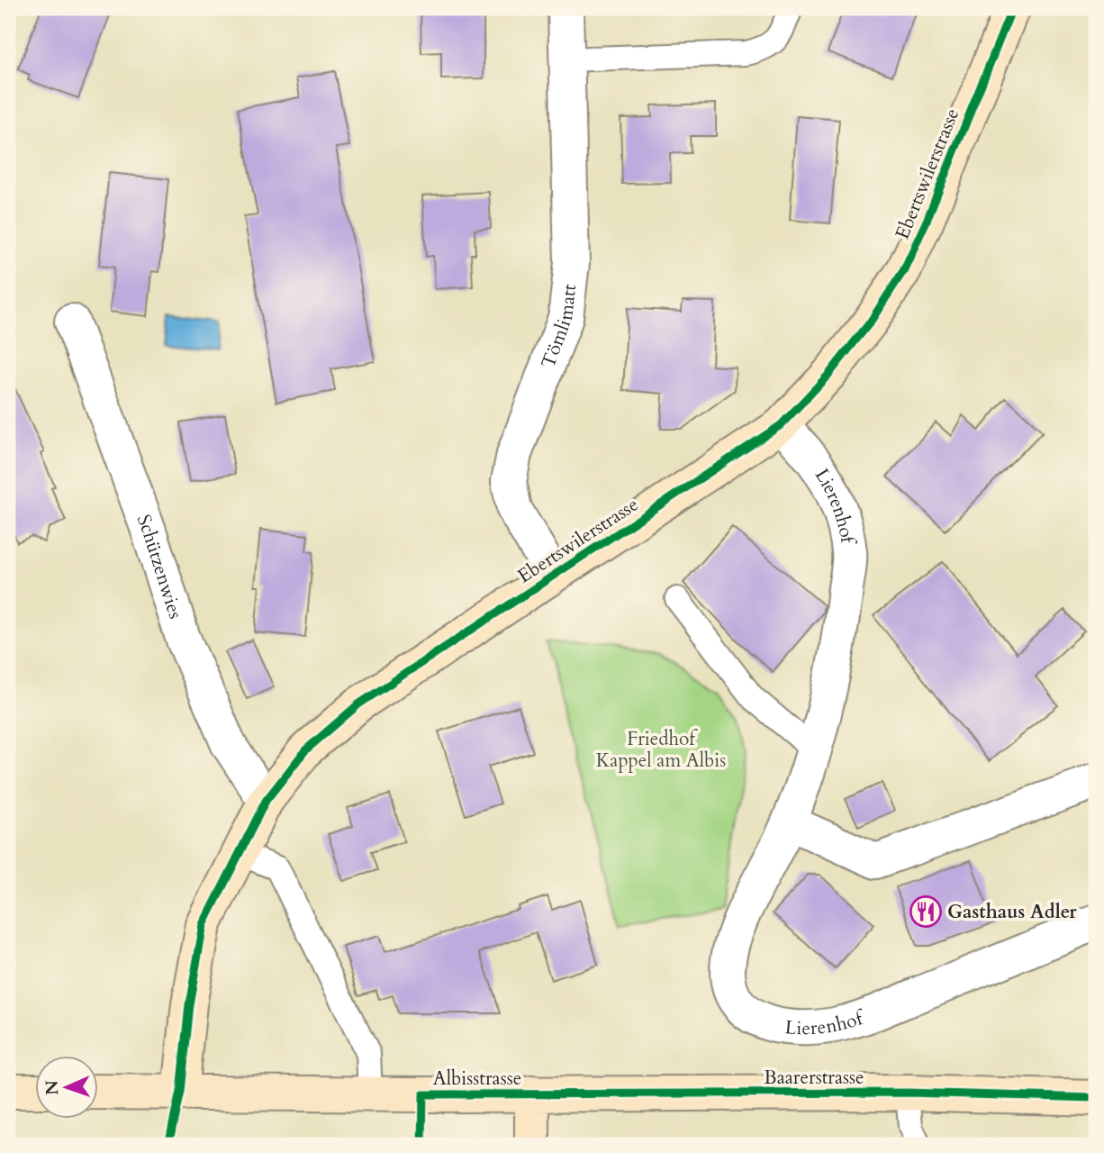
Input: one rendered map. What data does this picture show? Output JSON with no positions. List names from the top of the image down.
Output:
{
  "streets": {
    "street": [
      "Ebertswilerstrasse",
      "Tömlimatt",
      "Lierenhof",
      "Schützenwies",
      "Baarerstrasse",
      "Albisstrasse"
    ]
  },
  "crossings": [
    ["Ebertswilerstrasse", "Tömlimatt"],
    ["Ebertswilerstrasse", "Lierenhof"],
    ["Ebertswilerstrasse", "Schützenwies"],
    ["Ebertswilerstrasse", "Albisstrasse"],
    ["Baarerstrasse", "Albisstrasse"]
  ],
  "parks": ["Friedhof Kappel am Albis"],
  "places": {
    "restaurant": ["Gasthaus Adler"]
  },
  "north": "left"
}
